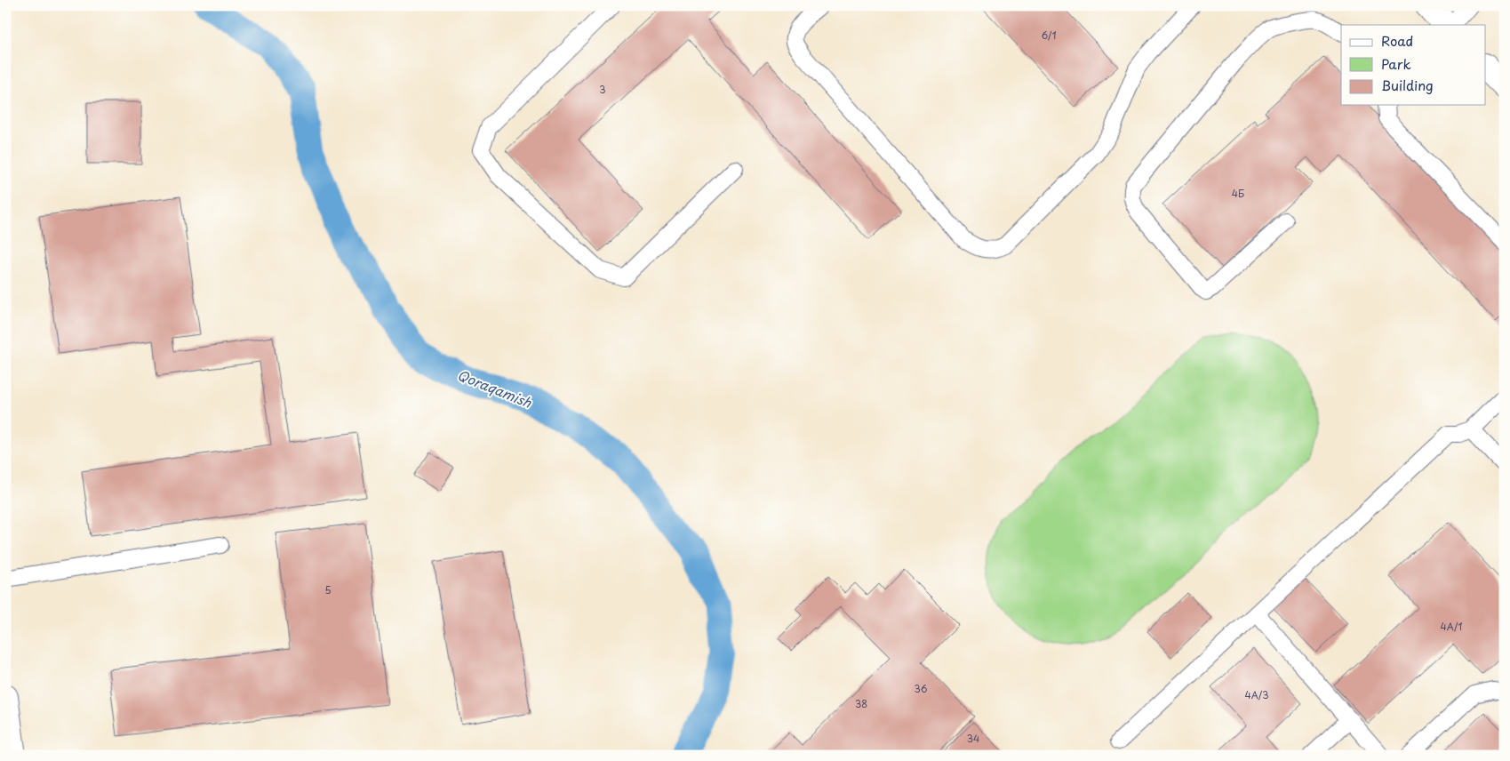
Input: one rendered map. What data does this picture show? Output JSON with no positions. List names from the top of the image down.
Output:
{
  "water": ["Qoraqamish"],
  "house_numbers": [
    "6/1",
    "3",
    "4Б",
    "5",
    "4A/1",
    "36",
    "4A/3",
    "38",
    "34"
  ],
  "legend": ["Road", "Park", "Building"]
}
